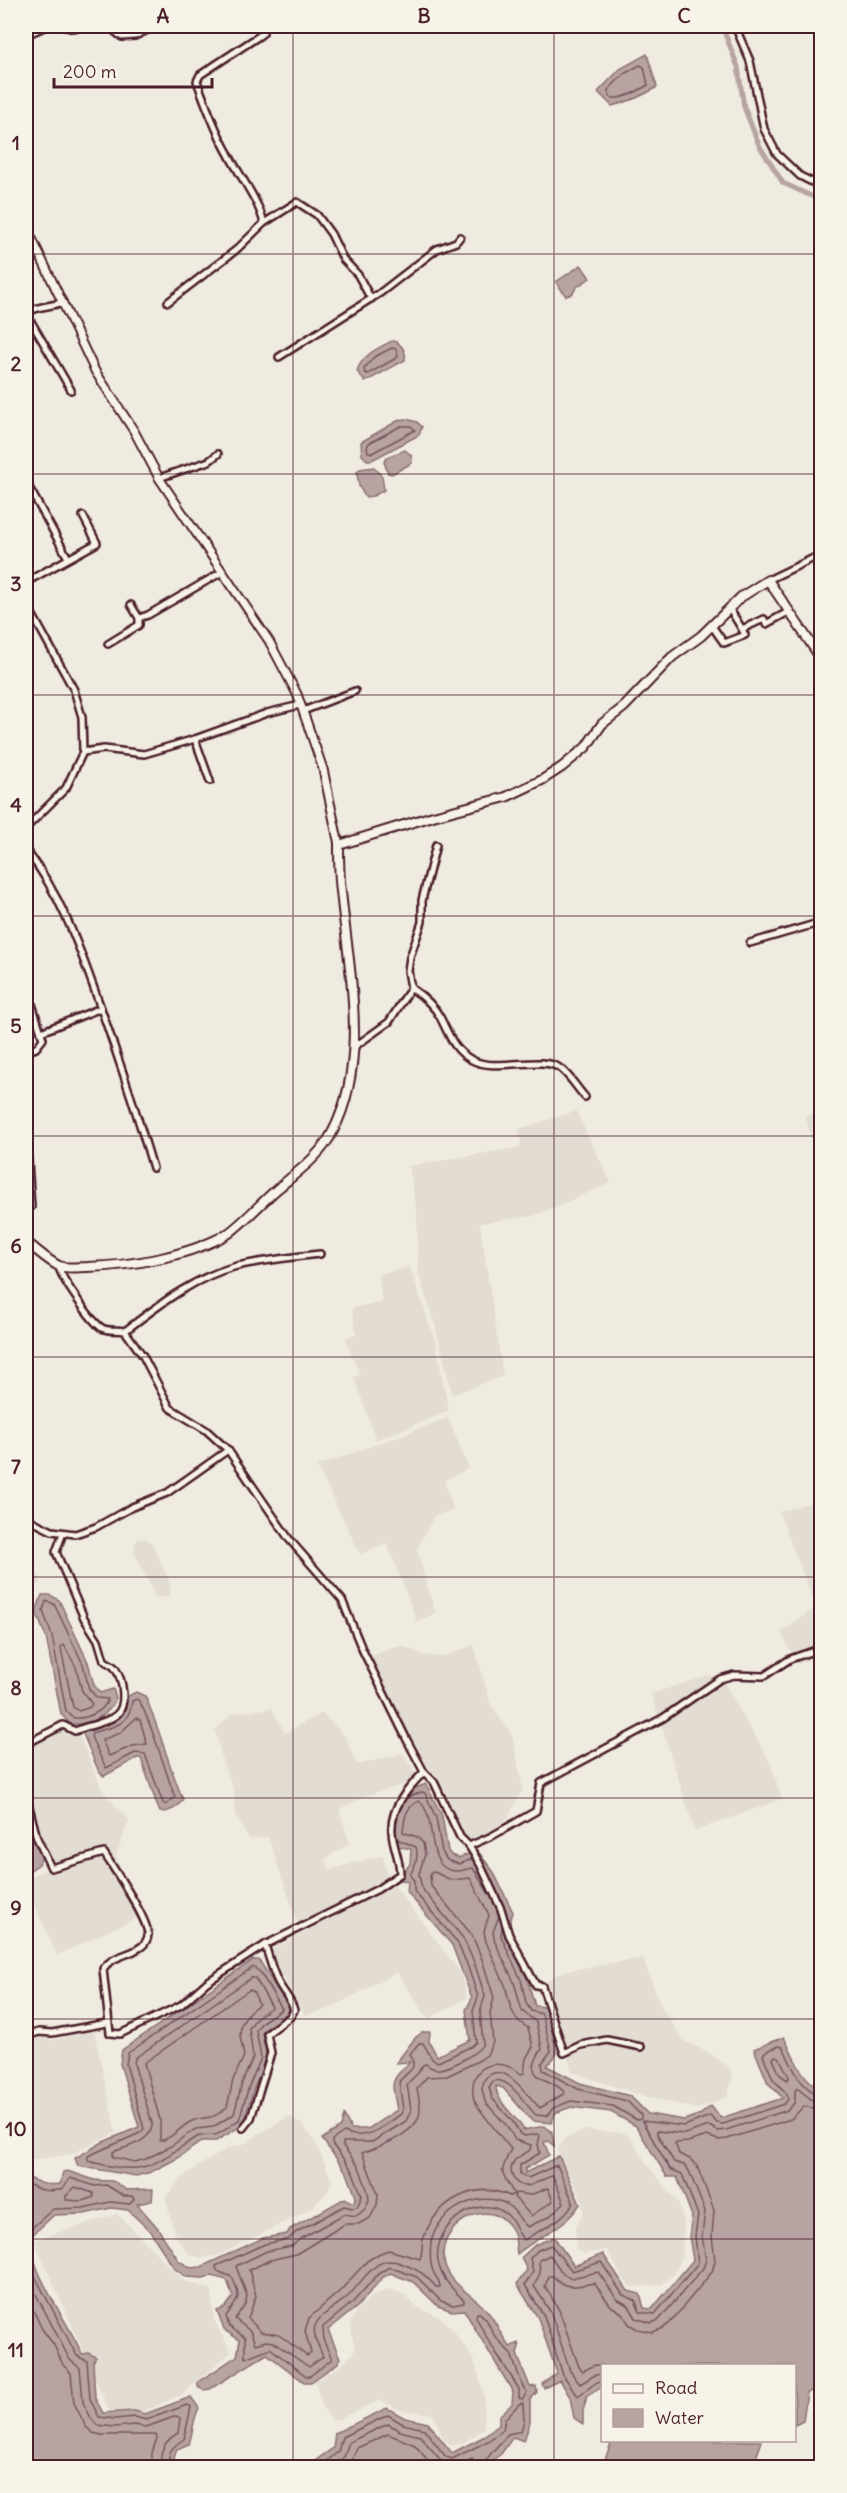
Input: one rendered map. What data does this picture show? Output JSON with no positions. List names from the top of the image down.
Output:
{
  "legend": ["Road", "Water"],
  "scale_bar": "200 m",
  "grid": {
    "columns": ["A", "B", "C"],
    "rows": [
      "1",
      "2",
      "3",
      "4",
      "5",
      "6",
      "7",
      "8",
      "9",
      "10",
      "11"
    ]
  }
}
